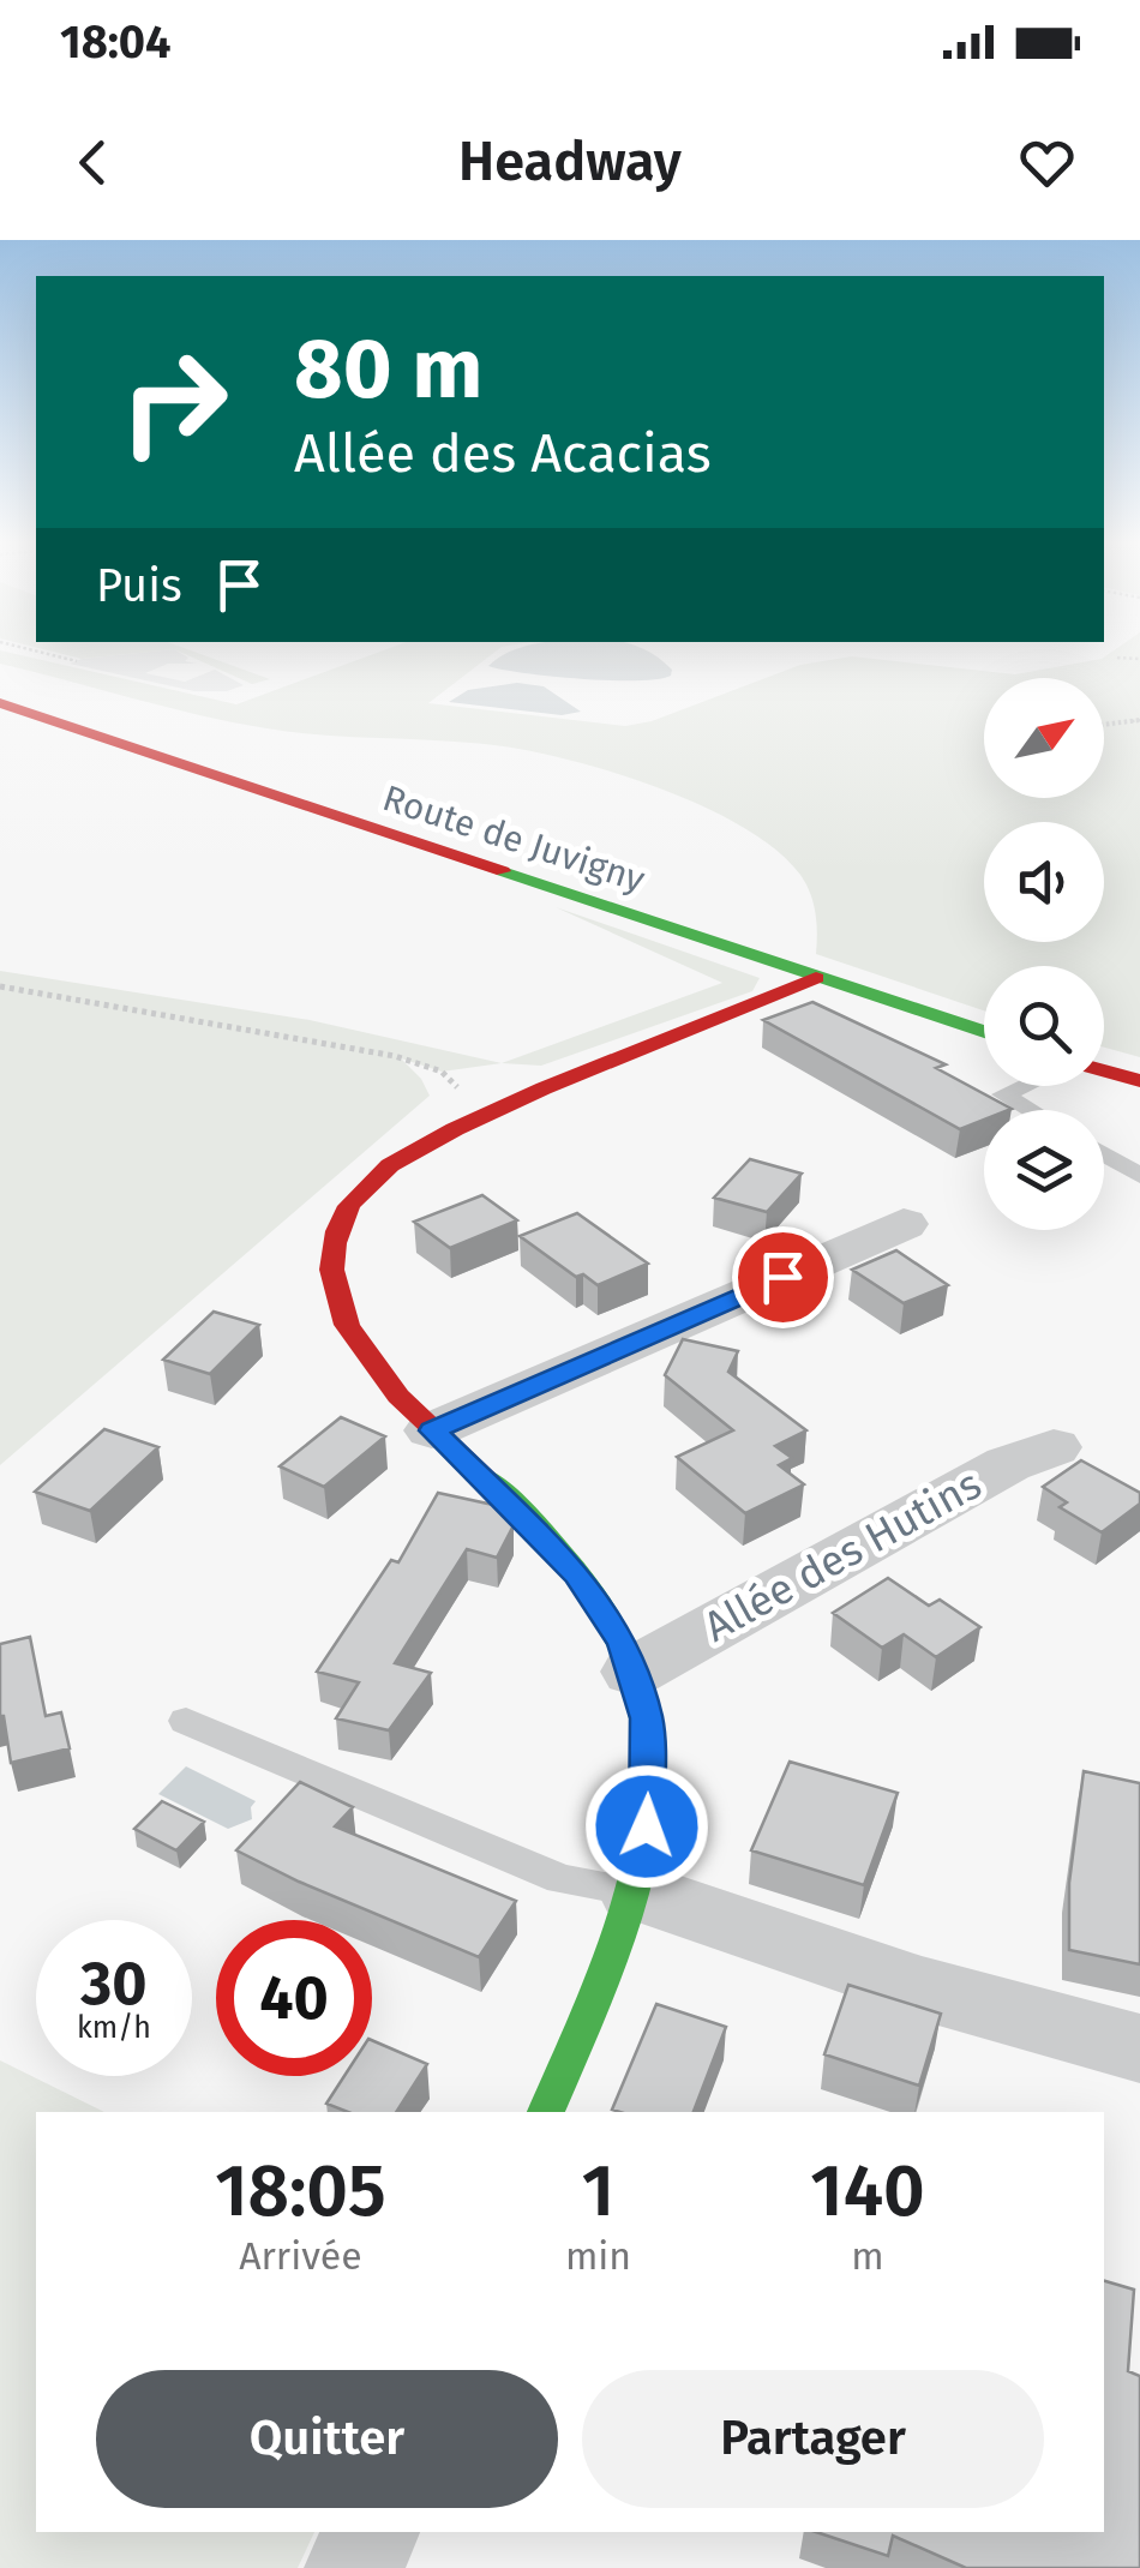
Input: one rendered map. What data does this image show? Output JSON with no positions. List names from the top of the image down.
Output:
{
  "streets": {
    "street": ["Route de Juvigny", "Allée des Hutins"]
  },
  "north": "top right",
  "page": {
    "status": "18:04",
    "header": "Headway",
    "turn": ["80 m", "Allée des Acacias"],
    "then": "Puis",
    "speed": "30 km/h",
    "limit": "40",
    "eta": [
      "18:05",
      "Arrivée",
      "1",
      "min",
      "140",
      "m"
    ],
    "buttons": ["Quitter", "Partager"]
  }
}
